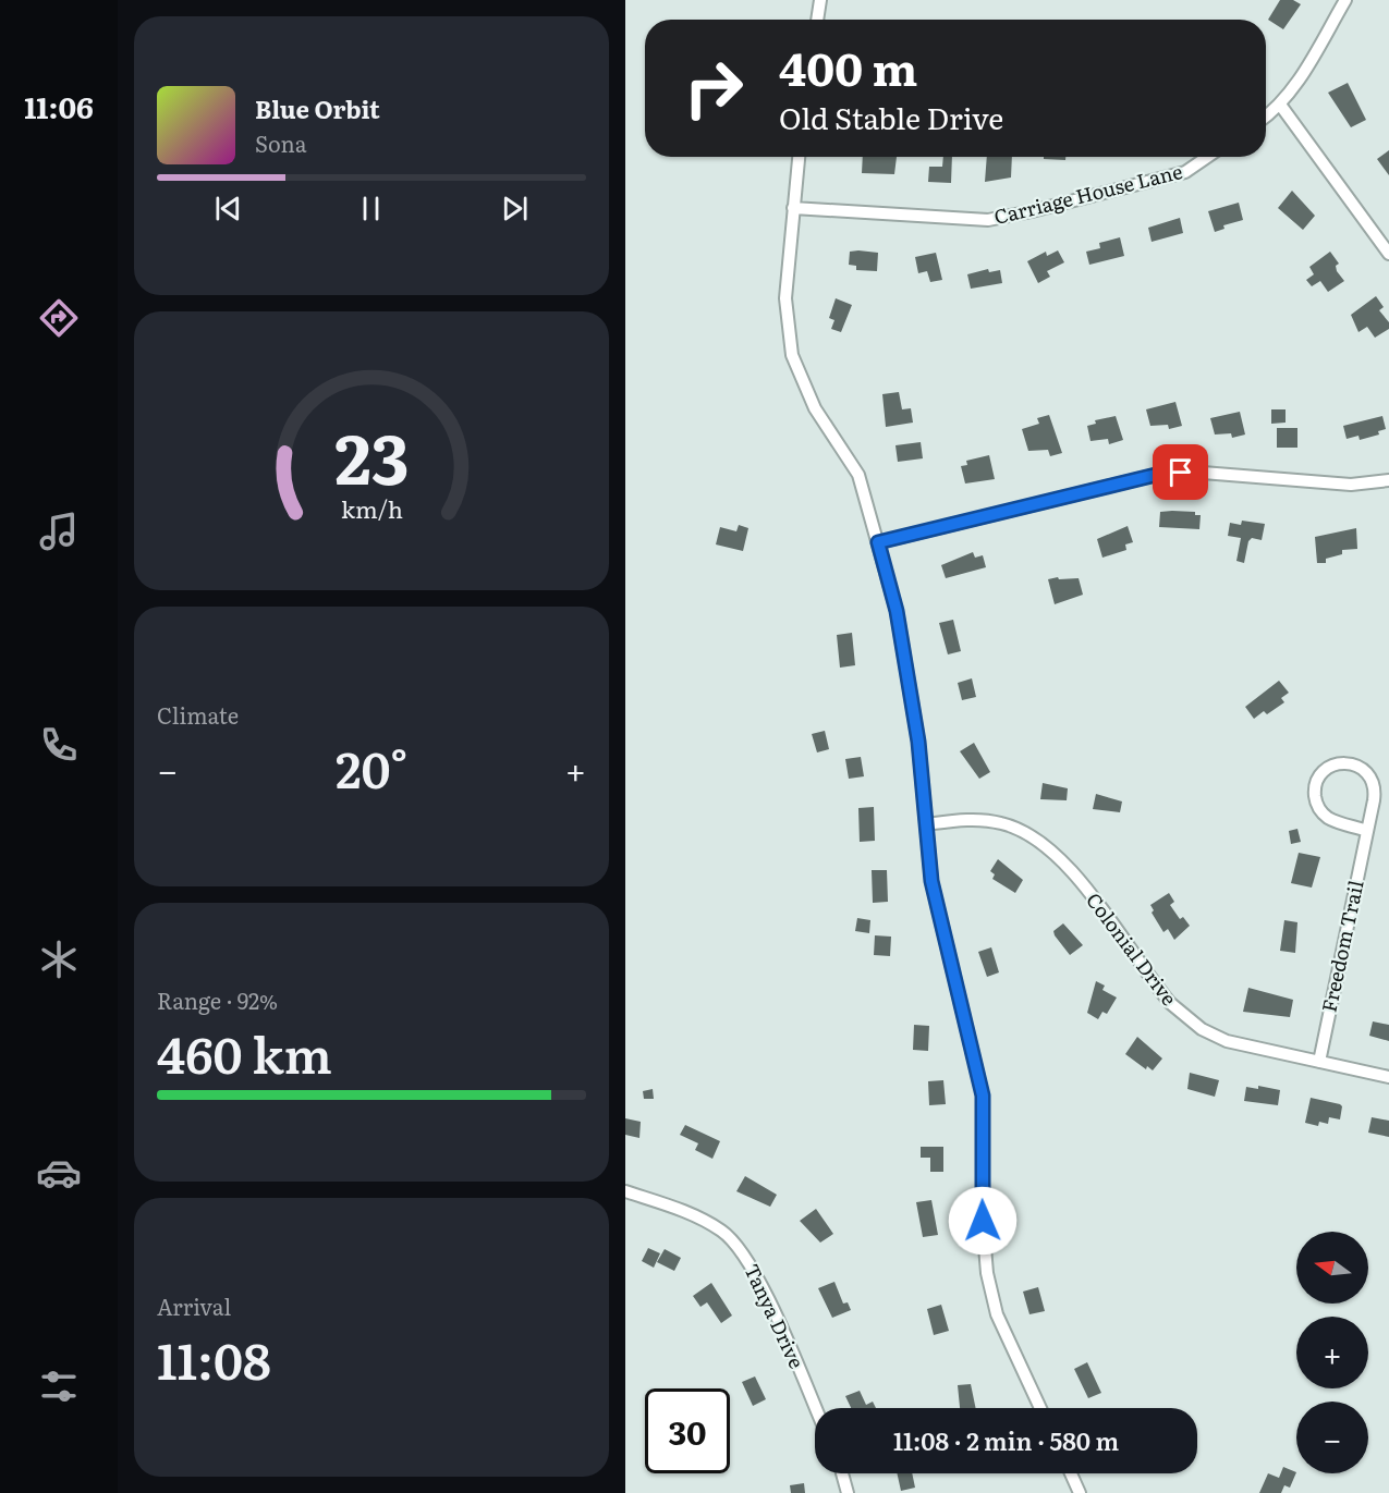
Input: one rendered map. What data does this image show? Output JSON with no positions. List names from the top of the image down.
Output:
{
  "streets": {
    "street": [
      "Carriage House Lane",
      "Freedom Trail",
      "Colonial Drive",
      "Tanya Drive"
    ]
  },
  "crossings": [
    ["Freedom Trail", "Colonial Drive"]
  ],
  "north": "left",
  "page": {
    "tabs": "11:06",
    "turn": ["400 m", "Old Stable Drive"],
    "song": ["Blue Orbit", "Sona"],
    "tile": [
      "Climate",
      ["Range · 92%", "460 km"],
      ["Arrival", "11:08"]
    ],
    "heat": ["−", "20°", "+"],
    "map_buttons": ["+", "−"],
    "limit": "30",
    "trip": "11:08 · 2 min · 580 m",
    "gauge": ["23", "km/h"]
  }
}
